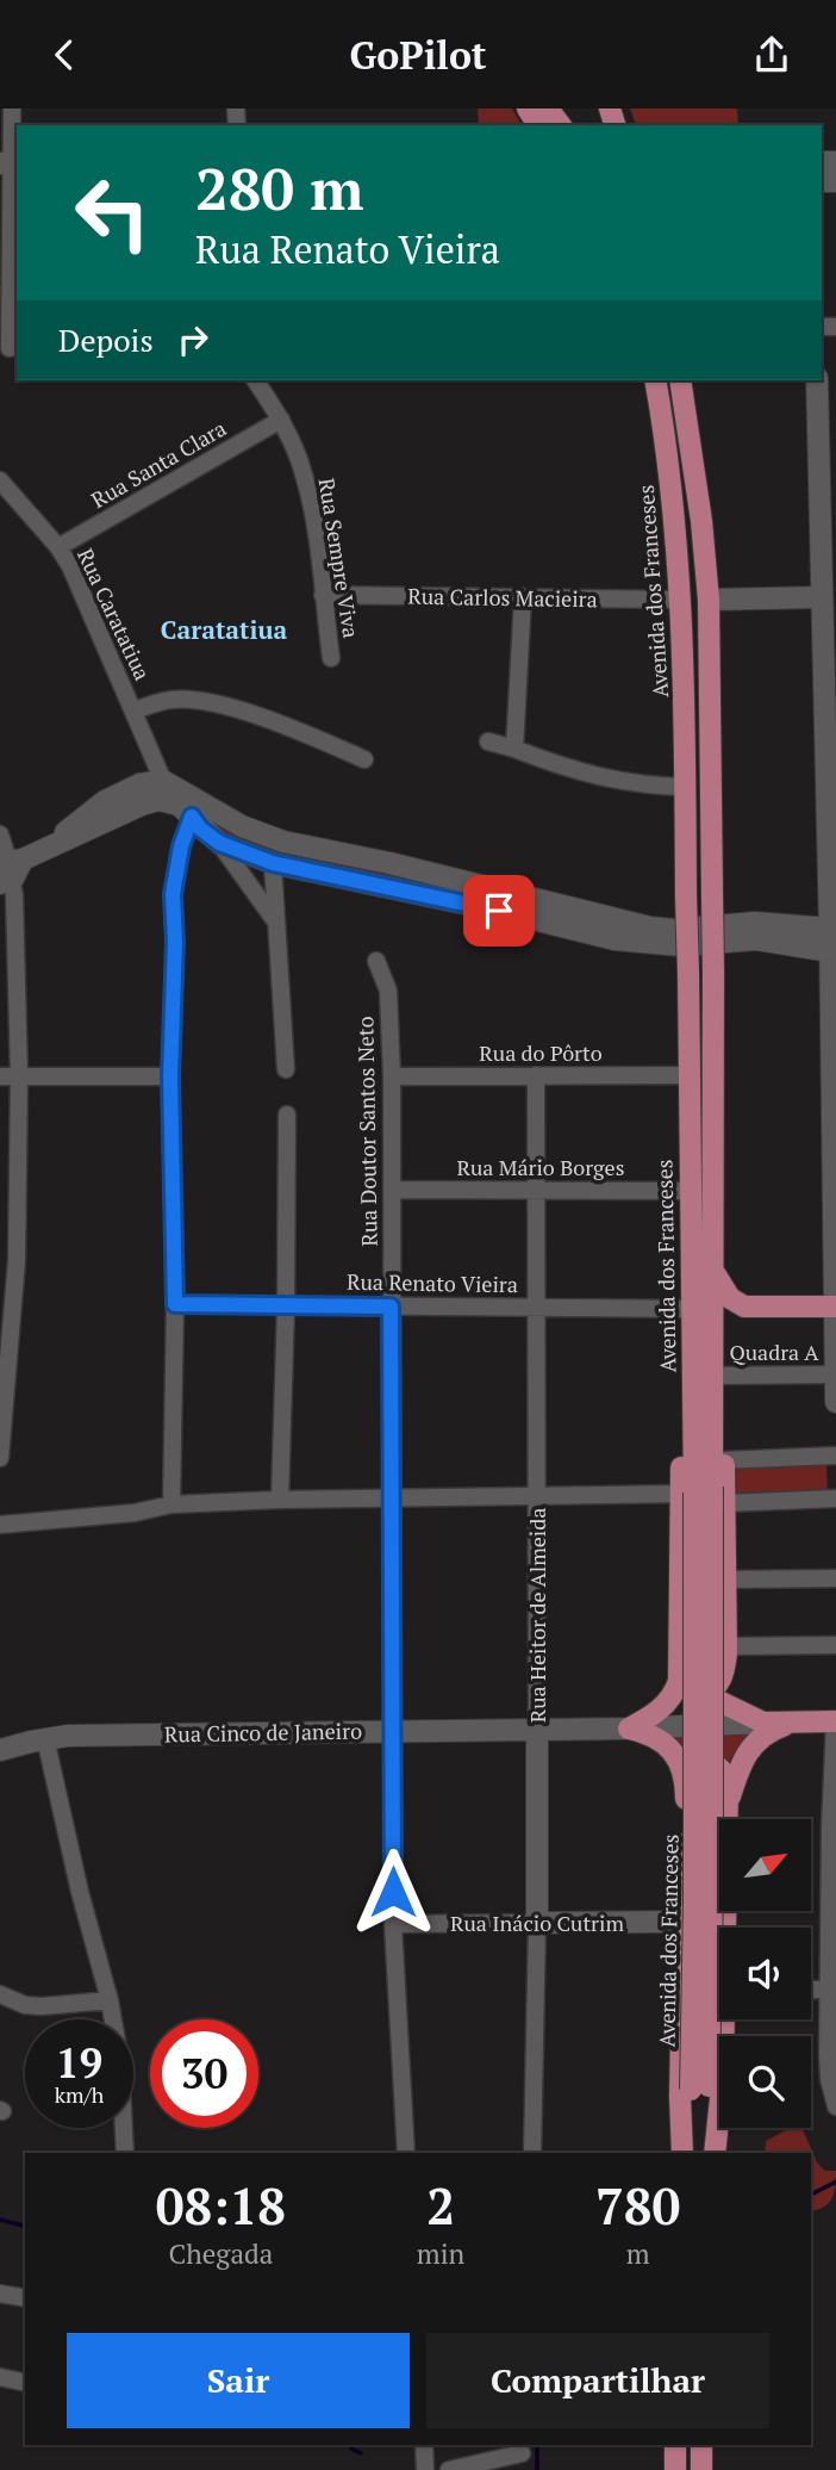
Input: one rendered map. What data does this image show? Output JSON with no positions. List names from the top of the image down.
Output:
{
  "streets": {
    "main road": ["Avenida dos Franceses"],
    "street": [
      "Rua Santa Clara",
      "Rua Sempre Viva",
      "Rua Carlos Macieira",
      "Rua Caratatiua",
      "Rua do Pôrto",
      "Rua Doutor Santos Neto",
      "Rua Mário Borges",
      "Rua Renato Vieira",
      "Quadra A",
      "Rua Heitor de Almeida",
      "Rua Cinco de Janeiro",
      "Rua Inácio Cutrim"
    ]
  },
  "crossings": [
    ["Rua Santa Clara", "Rua Sempre Viva"],
    ["Rua Santa Clara", "Rua Caratatiua"],
    ["Rua Sempre Viva", "Rua Carlos Macieira"],
    ["Avenida dos Franceses", "Rua Carlos Macieira"],
    ["Avenida dos Franceses", "Rua do Pôrto"],
    ["Avenida dos Franceses", "Rua Mário Borges"],
    ["Avenida dos Franceses", "Rua Renato Vieira"],
    ["Avenida dos Franceses", "Quadra A"],
    ["Rua do Pôrto", "Rua Doutor Santos Neto"],
    ["Rua do Pôrto", "Rua Heitor de Almeida"],
    ["Rua Doutor Santos Neto", "Rua Mário Borges"],
    ["Rua Doutor Santos Neto", "Rua Renato Vieira"],
    ["Rua Doutor Santos Neto", "Rua Cinco de Janeiro"],
    ["Rua Doutor Santos Neto", "Rua Inácio Cutrim"],
    ["Rua Mário Borges", "Rua Heitor de Almeida"],
    ["Rua Renato Vieira", "Rua Heitor de Almeida"],
    ["Rua Heitor de Almeida", "Rua Cinco de Janeiro"],
    ["Rua Heitor de Almeida", "Rua Inácio Cutrim"]
  ],
  "districts": ["Caratatiua"],
  "north": "top right",
  "page": {
    "header": "GoPilot",
    "turn": ["280 m", "Rua Renato Vieira"],
    "then": "Depois",
    "speed": "19 km/h",
    "limit": "30",
    "eta": [
      "08:18",
      "Chegada",
      "2",
      "min",
      "780",
      "m"
    ],
    "buttons": ["Sair", "Compartilhar"]
  }
}
